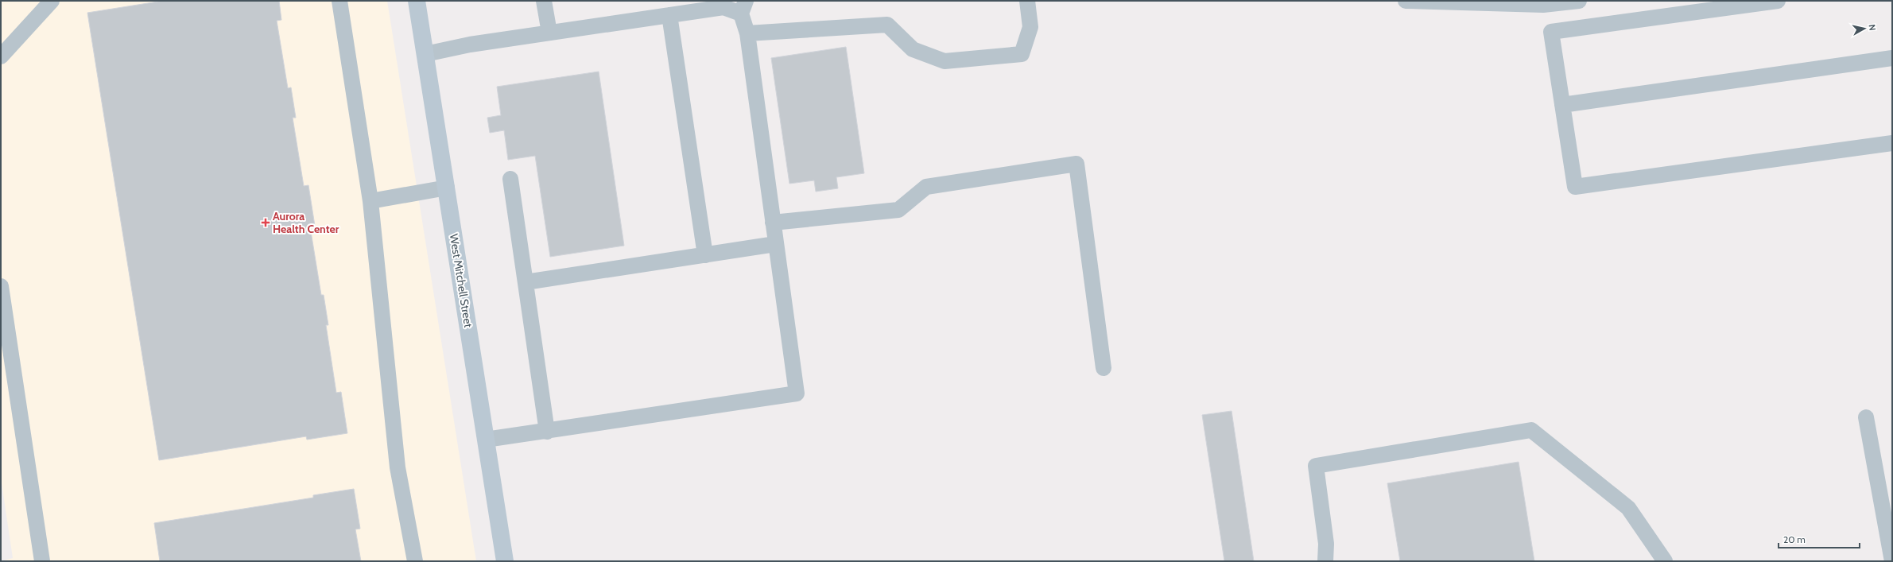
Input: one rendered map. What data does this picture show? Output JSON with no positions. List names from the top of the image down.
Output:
{
  "streets": {
    "street": ["West Mitchell Street"]
  },
  "places": {
    "health": ["Aurora Health Center"]
  },
  "scale_bar": "20 m",
  "north": "right"
}
